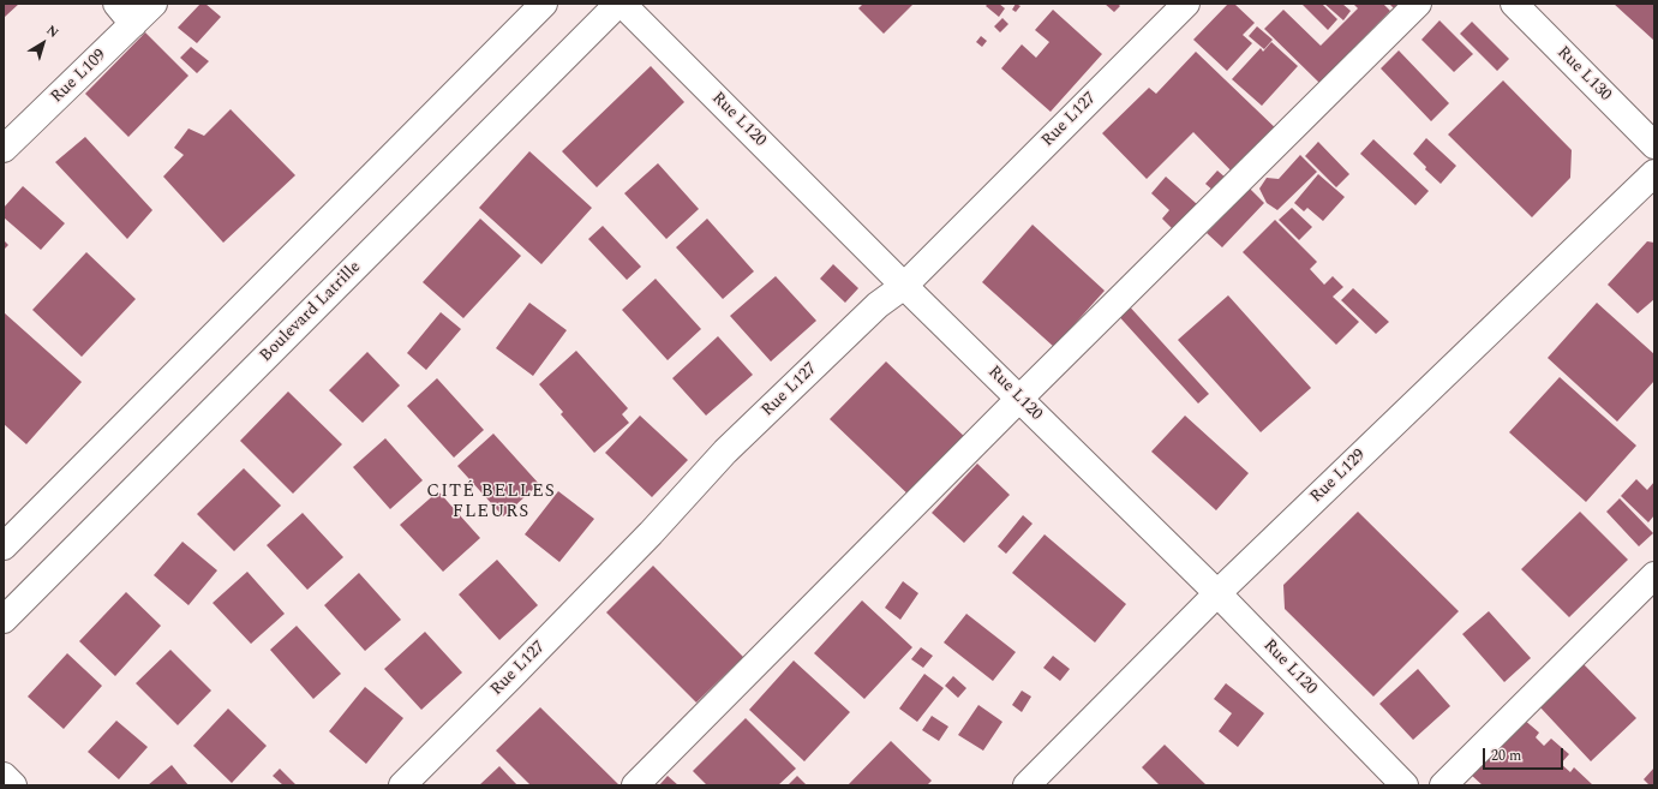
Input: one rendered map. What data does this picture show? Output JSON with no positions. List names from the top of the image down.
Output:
{
  "streets": {
    "street": [
      "Rue L130",
      "Rue L109",
      "Rue L120",
      "Rue L127",
      "Boulevard Latrille",
      "Rue L129"
    ]
  },
  "crossings": [
    ["Rue L120", "Rue L127"],
    ["Rue L120", "Boulevard Latrille"],
    ["Rue L120", "Rue L129"]
  ],
  "districts": ["CITÉ BELLES FLEURS"],
  "scale_bar": "20 m",
  "north": "top right"
}
